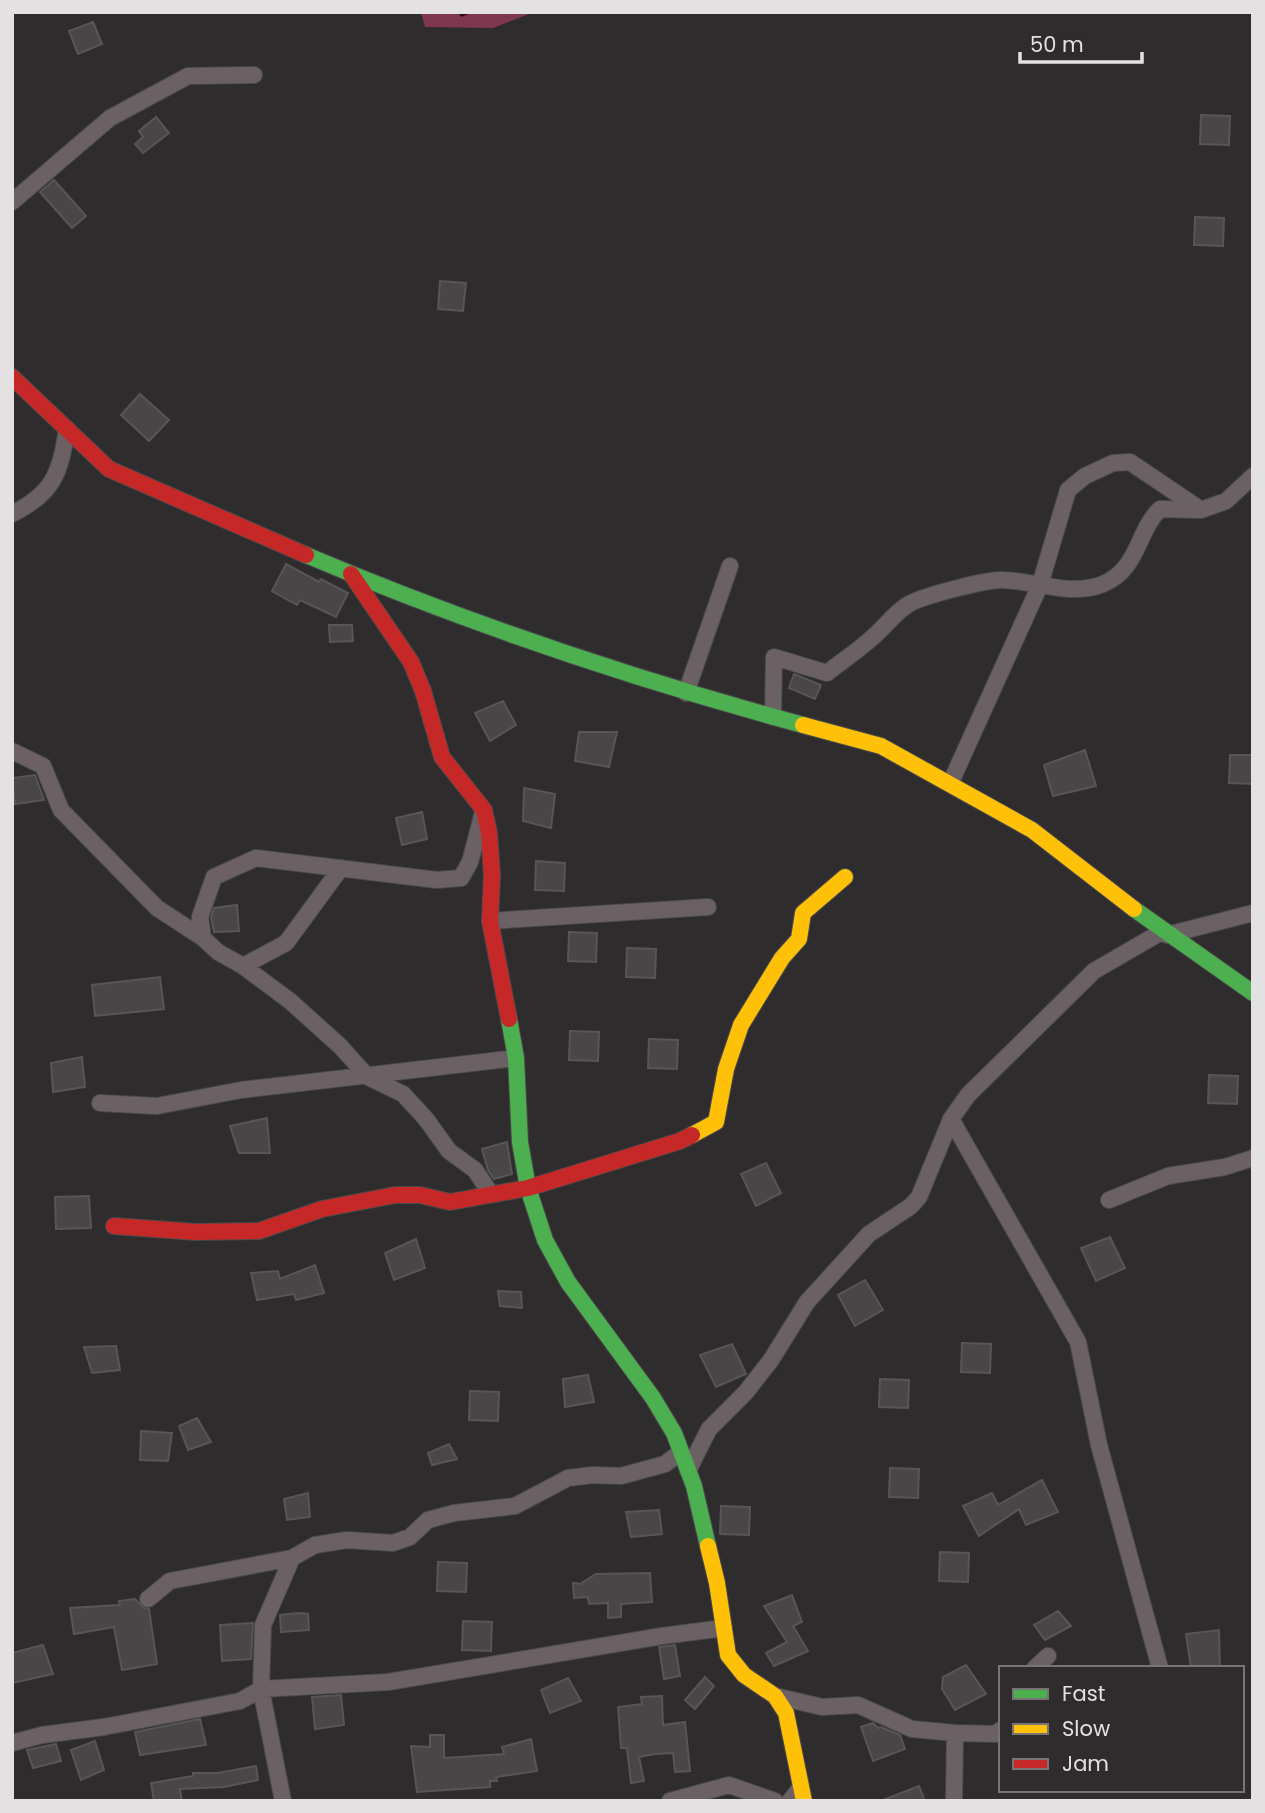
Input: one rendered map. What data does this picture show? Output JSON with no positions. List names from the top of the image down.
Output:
{
  "legend": ["Fast", "Slow", "Jam"],
  "scale_bar": "50 m"
}
